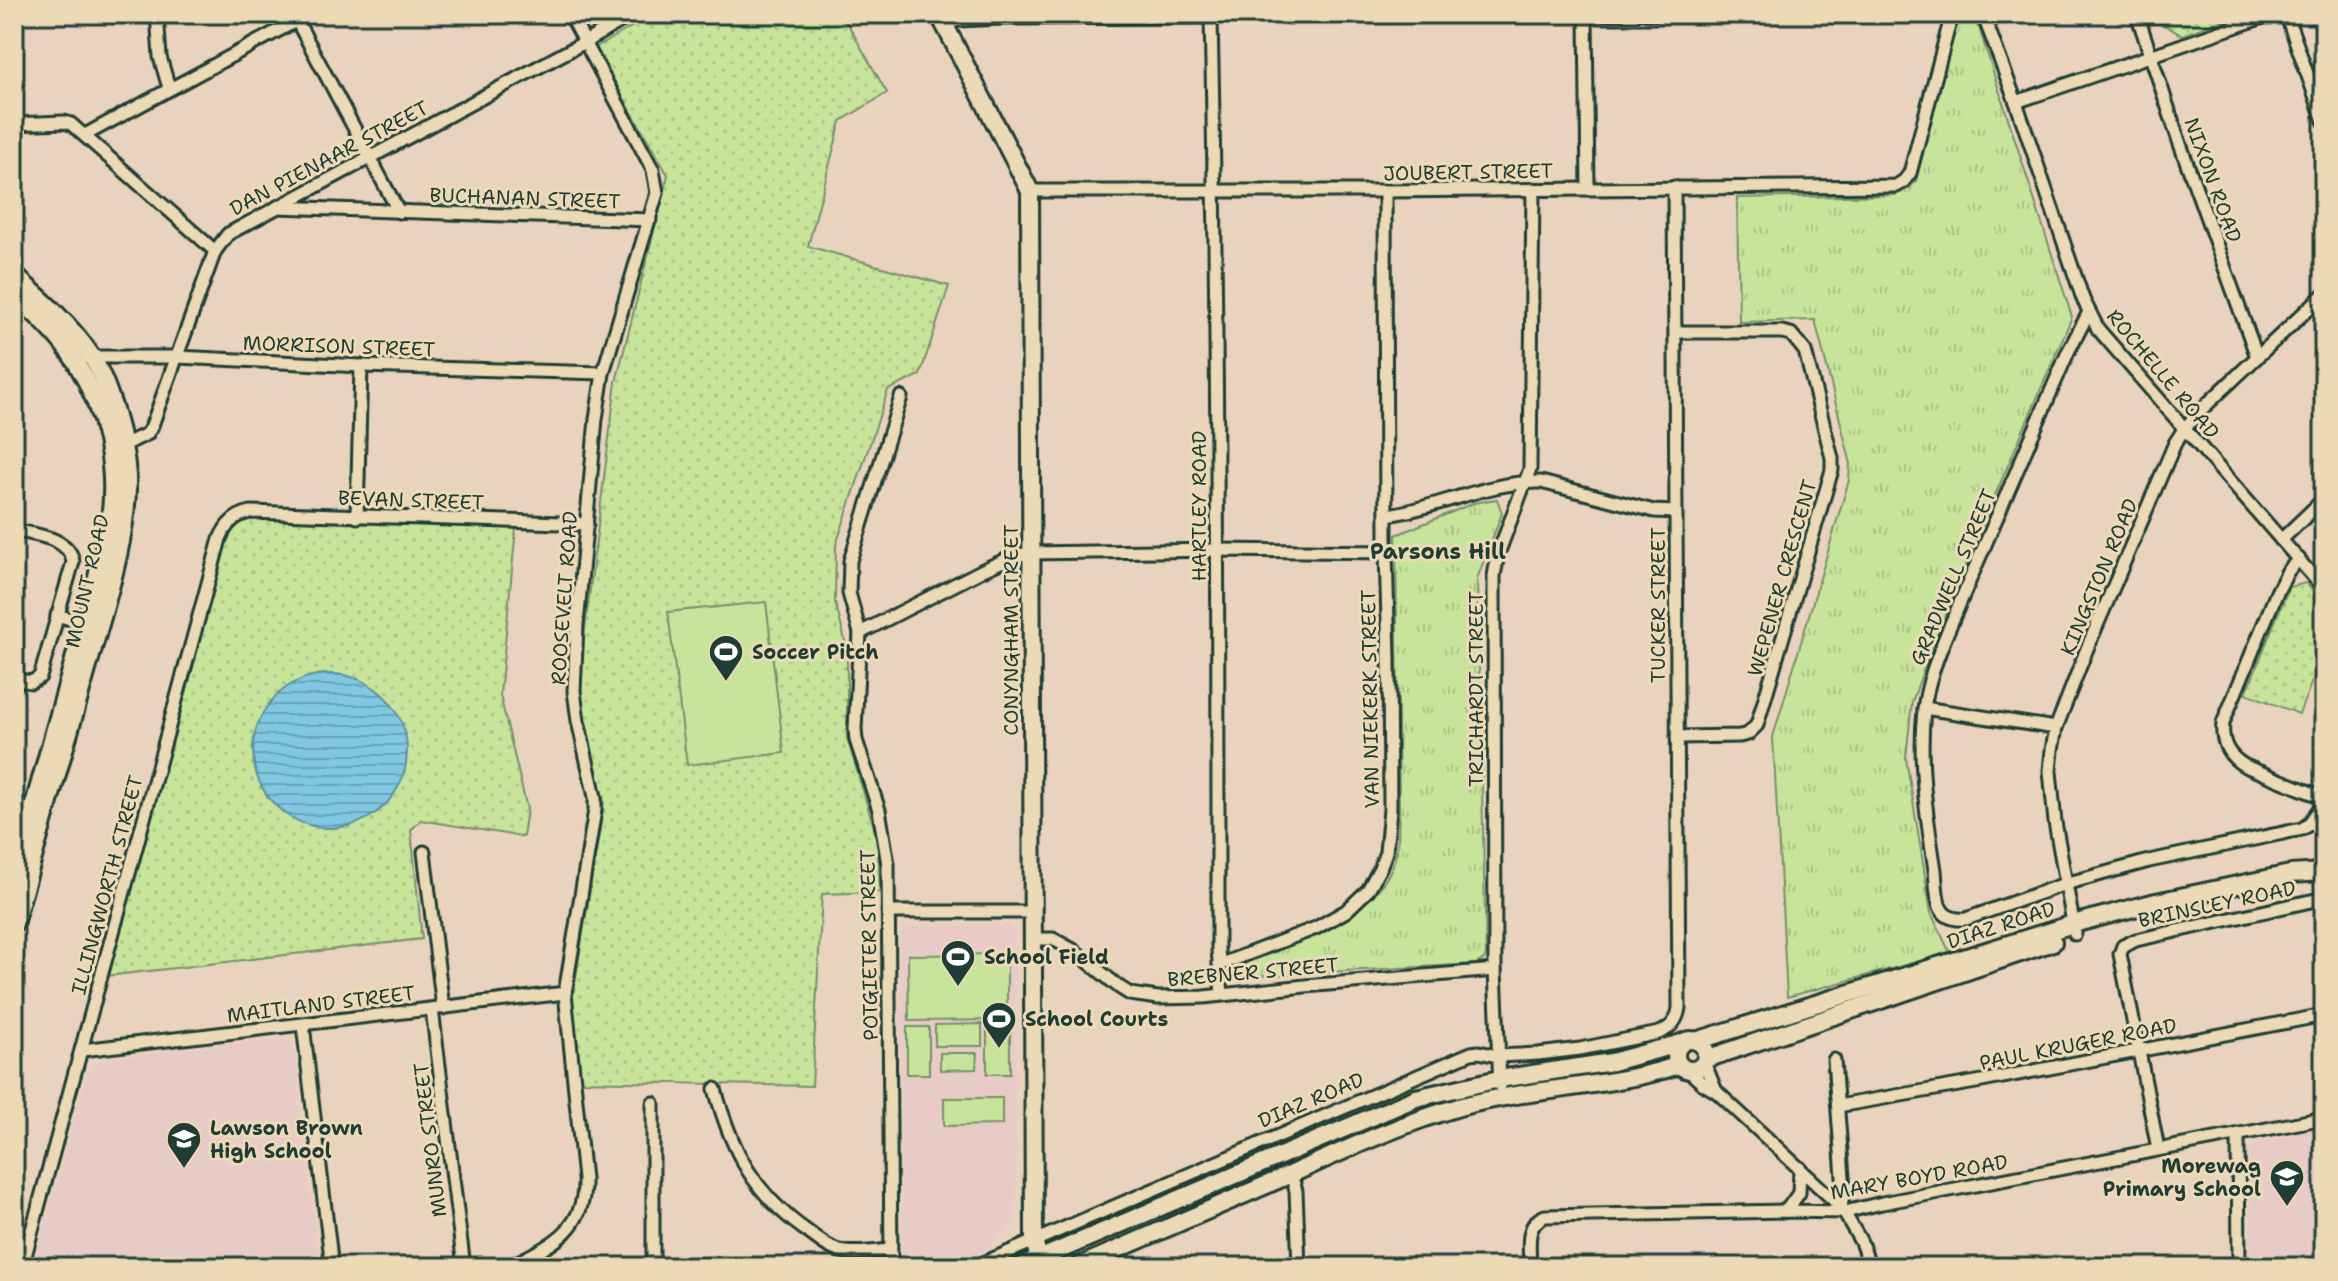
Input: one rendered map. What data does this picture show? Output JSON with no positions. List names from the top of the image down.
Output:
{
  "streets": {
    "street": [
      "DAN PIENAAR STREET",
      "JOUBERT STREET",
      "NIXON ROAD",
      "BUCHANAN STREET",
      "MORRISON STREET",
      "ROCHELLE ROAD",
      "BEVAN STREET",
      "HARTLEY ROAD",
      "GRADWELL STREET",
      "KINGSTON ROAD",
      "WEPENER CRESCENT",
      "MOUNT ROAD",
      "ROOSEVELT ROAD",
      "TUCKER STREET",
      "CONYNGHAM STREET",
      "TRICHARDT STREET",
      "VAN NIEKERK STREET",
      "ILLINGWORTH STREET",
      "BRINSLEY ROAD",
      "DIAZ ROAD",
      "POTGIETER STREET",
      "BREBNER STREET",
      "MAITLAND STREET",
      "PAUL KRUGER ROAD",
      "MUNRO STREET",
      "MARY BOYD ROAD"
    ]
  },
  "crossings": [
    ["DAN PIENAAR STREET", "BUCHANAN STREET"],
    ["DAN PIENAAR STREET", "MORRISON STREET"],
    ["DAN PIENAAR STREET", "MOUNT ROAD"],
    ["DAN PIENAAR STREET", "ROOSEVELT ROAD"],
    ["JOUBERT STREET", "HARTLEY ROAD"],
    ["JOUBERT STREET", "TUCKER STREET"],
    ["JOUBERT STREET", "CONYNGHAM STREET"],
    ["JOUBERT STREET", "TRICHARDT STREET"],
    ["JOUBERT STREET", "VAN NIEKERK STREET"],
    ["NIXON ROAD", "KINGSTON ROAD"],
    ["BUCHANAN STREET", "ROOSEVELT ROAD"],
    ["MORRISON STREET", "MOUNT ROAD"],
    ["MORRISON STREET", "ROOSEVELT ROAD"],
    ["ROCHELLE ROAD", "GRADWELL STREET"],
    ["ROCHELLE ROAD", "KINGSTON ROAD"],
    ["BEVAN STREET", "ROOSEVELT ROAD"],
    ["BEVAN STREET", "ILLINGWORTH STREET"],
    ["HARTLEY ROAD", "VAN NIEKERK STREET"],
    ["HARTLEY ROAD", "BREBNER STREET"],
    ["GRADWELL STREET", "DIAZ ROAD"],
    ["KINGSTON ROAD", "DIAZ ROAD"],
    ["WEPENER CRESCENT", "TUCKER STREET"],
    ["ROOSEVELT ROAD", "MAITLAND STREET"],
    ["TUCKER STREET", "DIAZ ROAD"],
    ["CONYNGHAM STREET", "DIAZ ROAD"],
    ["CONYNGHAM STREET", "BREBNER STREET"],
    ["TRICHARDT STREET", "DIAZ ROAD"],
    ["TRICHARDT STREET", "BREBNER STREET"],
    ["ILLINGWORTH STREET", "MAITLAND STREET"],
    ["BRINSLEY ROAD", "PAUL KRUGER ROAD"],
    ["MAITLAND STREET", "MUNRO STREET"]
  ],
  "districts": ["Parsons Hill"],
  "places": {
    "sports": ["Soccer Pitch", "School Field", "School Courts"],
    "school or university": ["Lawson Brown High School", "Morewag Primary School"]
  }
}
